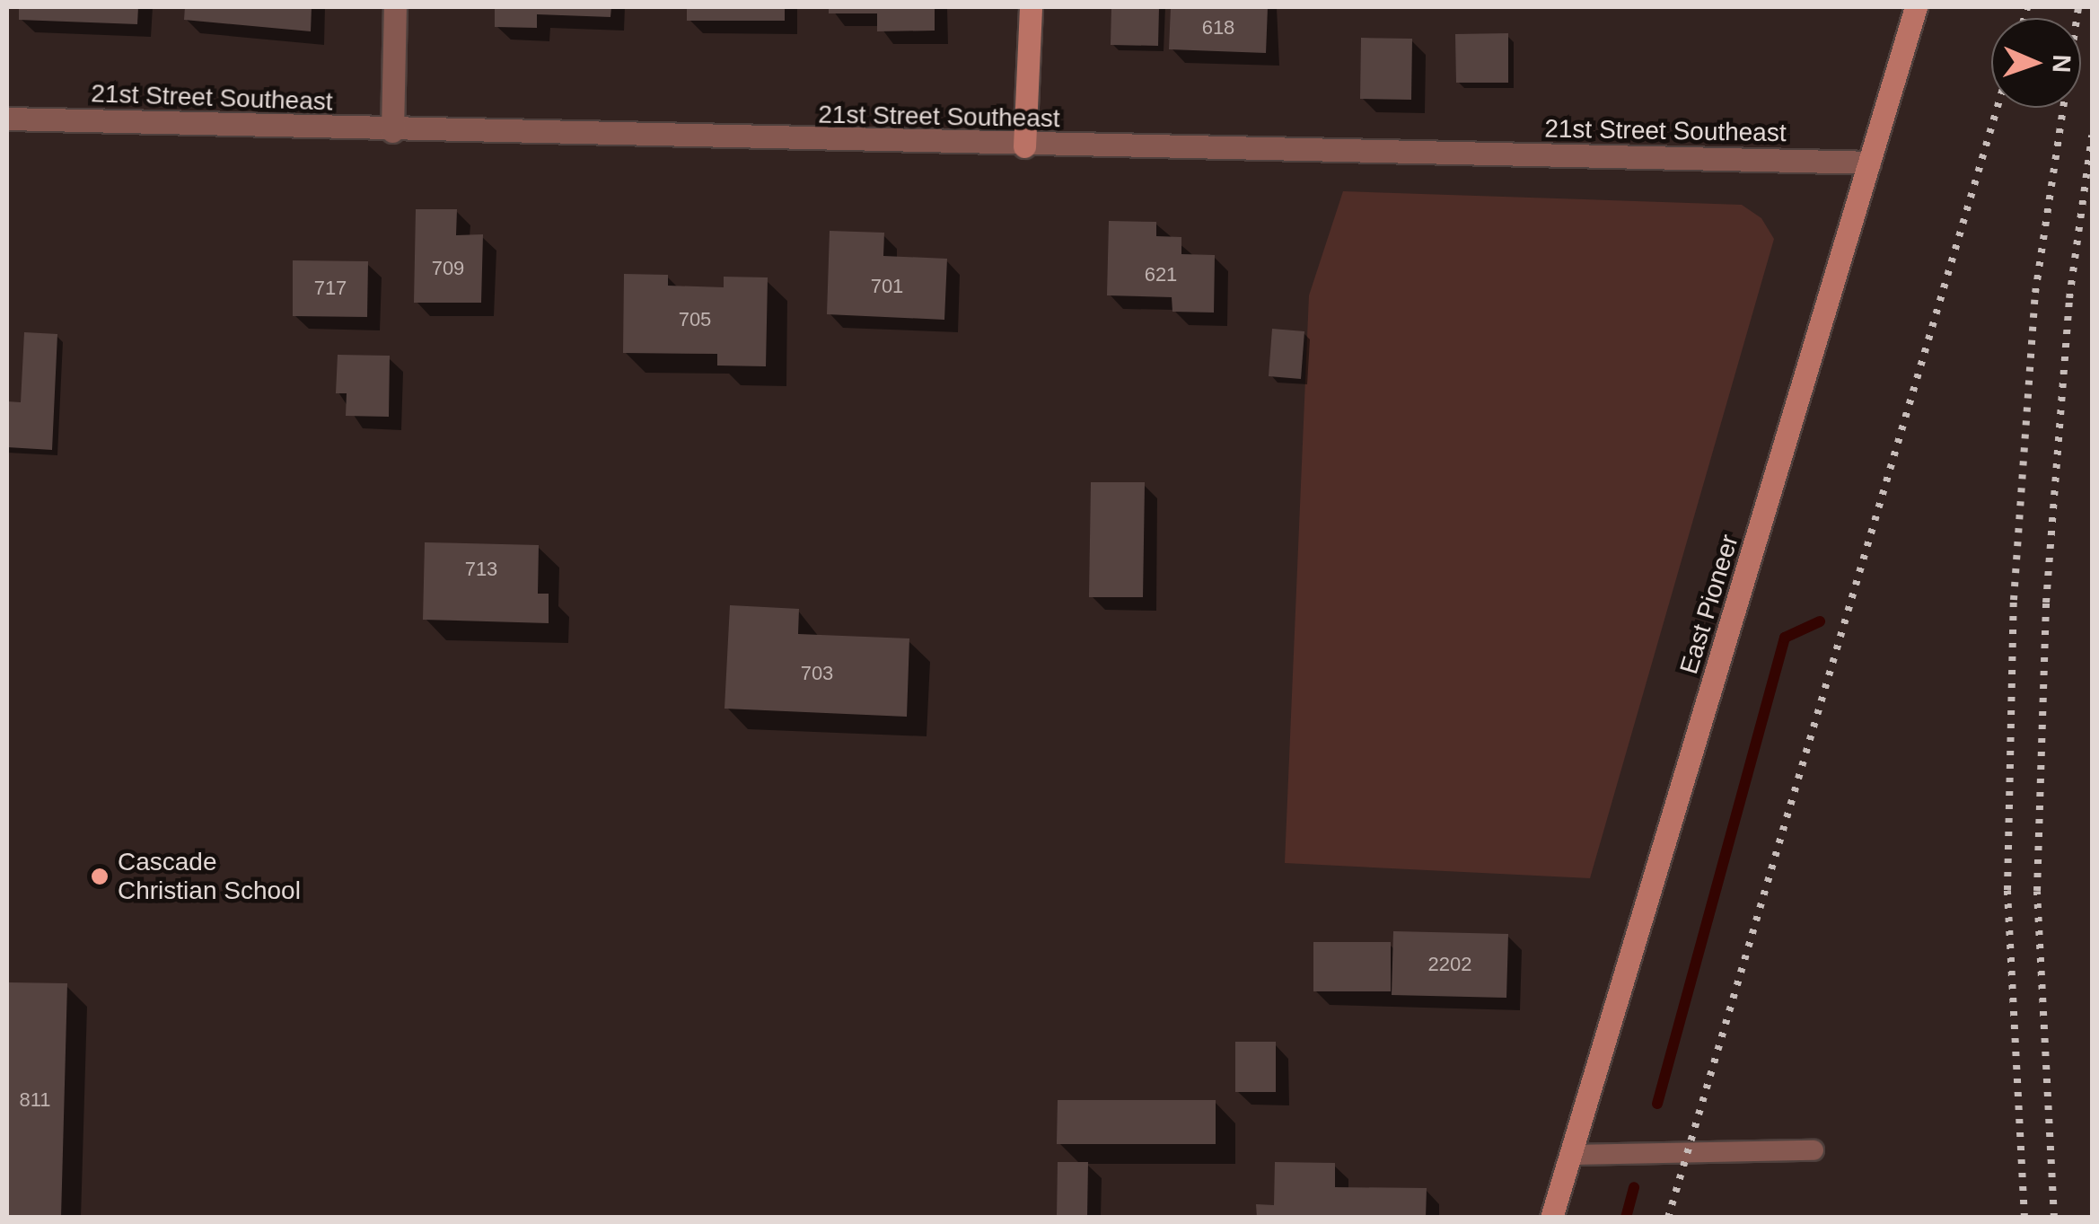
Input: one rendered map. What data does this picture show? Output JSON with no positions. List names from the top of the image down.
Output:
{
  "streets": {
    "street": ["21st Street Southeast", "East Pioneer"]
  },
  "crossings": [
    ["21st Street Southeast", "East Pioneer"]
  ],
  "places": ["Cascade Christian School"],
  "house_numbers": [
    "618",
    "709",
    "621",
    "701",
    "717",
    "705",
    "713",
    "703",
    "2202",
    "811"
  ],
  "north": "right"
}
